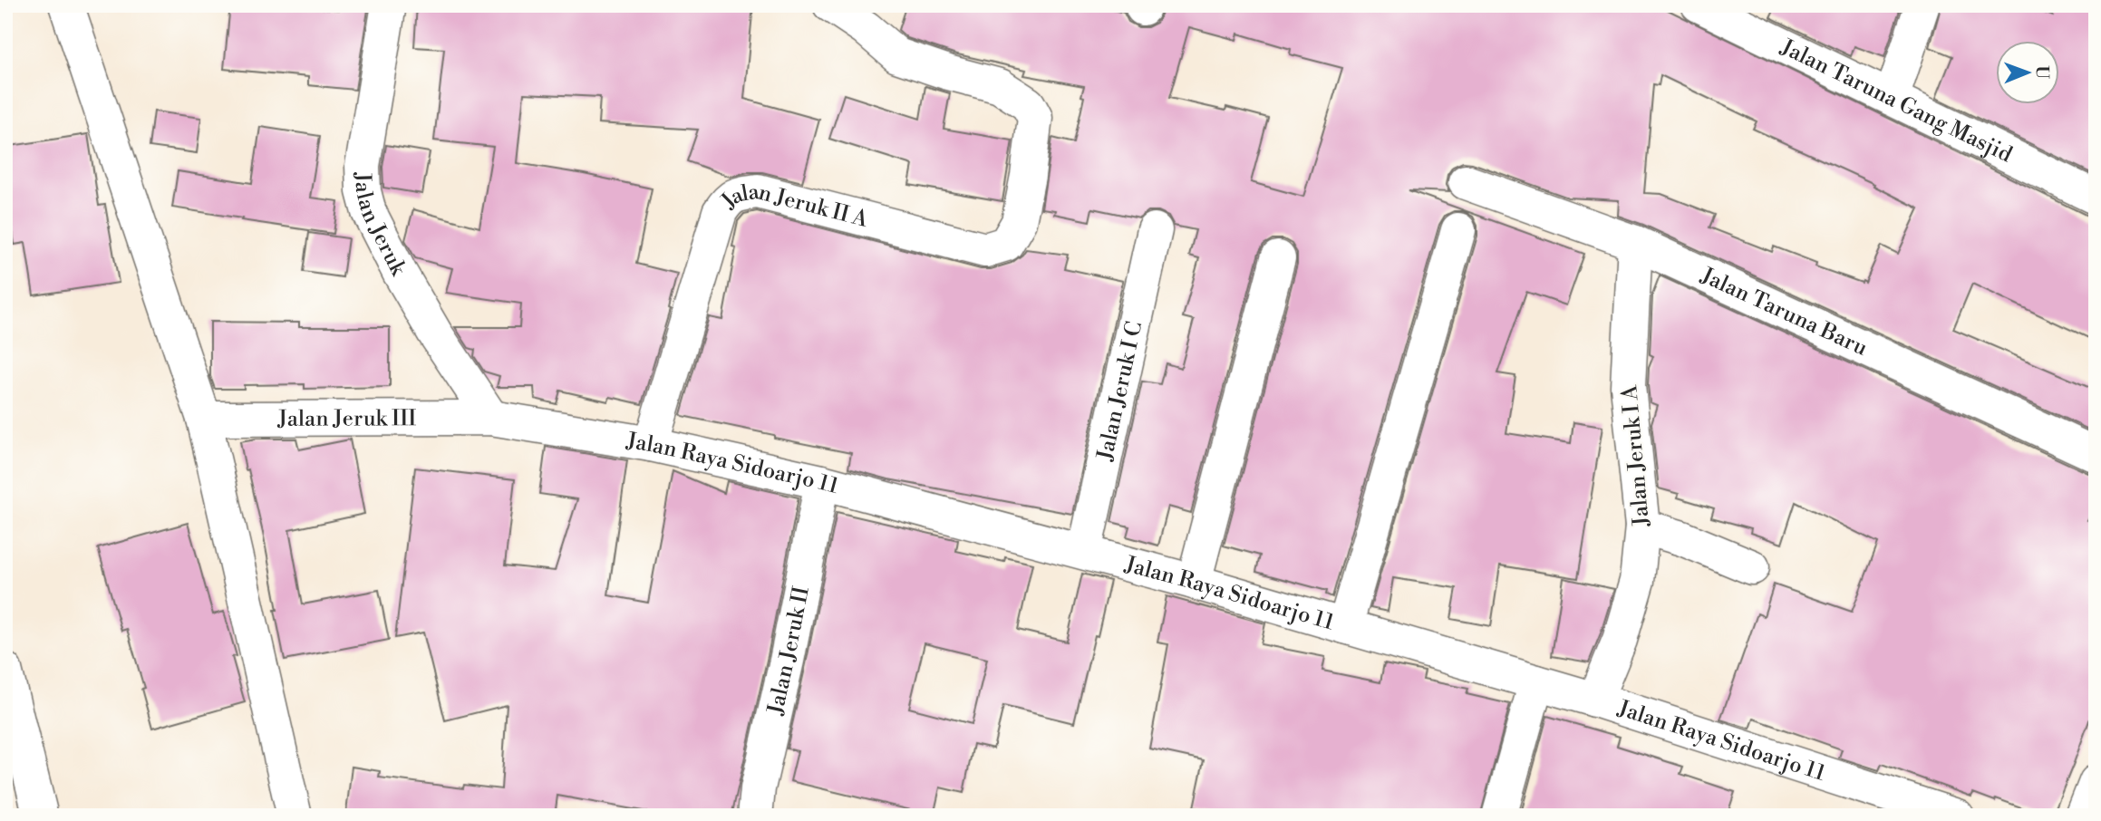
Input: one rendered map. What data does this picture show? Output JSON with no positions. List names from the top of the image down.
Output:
{
  "streets": {
    "street": [
      "Jalan Taruna Gang Masjid",
      "Jalan Jeruk II A",
      "Jalan Jeruk",
      "Jalan Taruna Baru",
      "Jalan Jeruk I C",
      "Jalan Jeruk III",
      "Jalan Jeruk I A",
      "Jalan Raya Sidoarjo 11",
      "Jalan Jeruk II"
    ]
  },
  "crossings": [
    ["Jalan Jeruk II A", "Jalan Raya Sidoarjo 11"],
    ["Jalan Jeruk", "Jalan Jeruk III"],
    ["Jalan Jeruk", "Jalan Raya Sidoarjo 11"],
    ["Jalan Taruna Baru", "Jalan Jeruk I A"],
    ["Jalan Jeruk I C", "Jalan Raya Sidoarjo 11"],
    ["Jalan Jeruk III", "Jalan Raya Sidoarjo 11"],
    ["Jalan Jeruk I A", "Jalan Raya Sidoarjo 11"],
    ["Jalan Raya Sidoarjo 11", "Jalan Jeruk II"]
  ],
  "north": "right"
}
